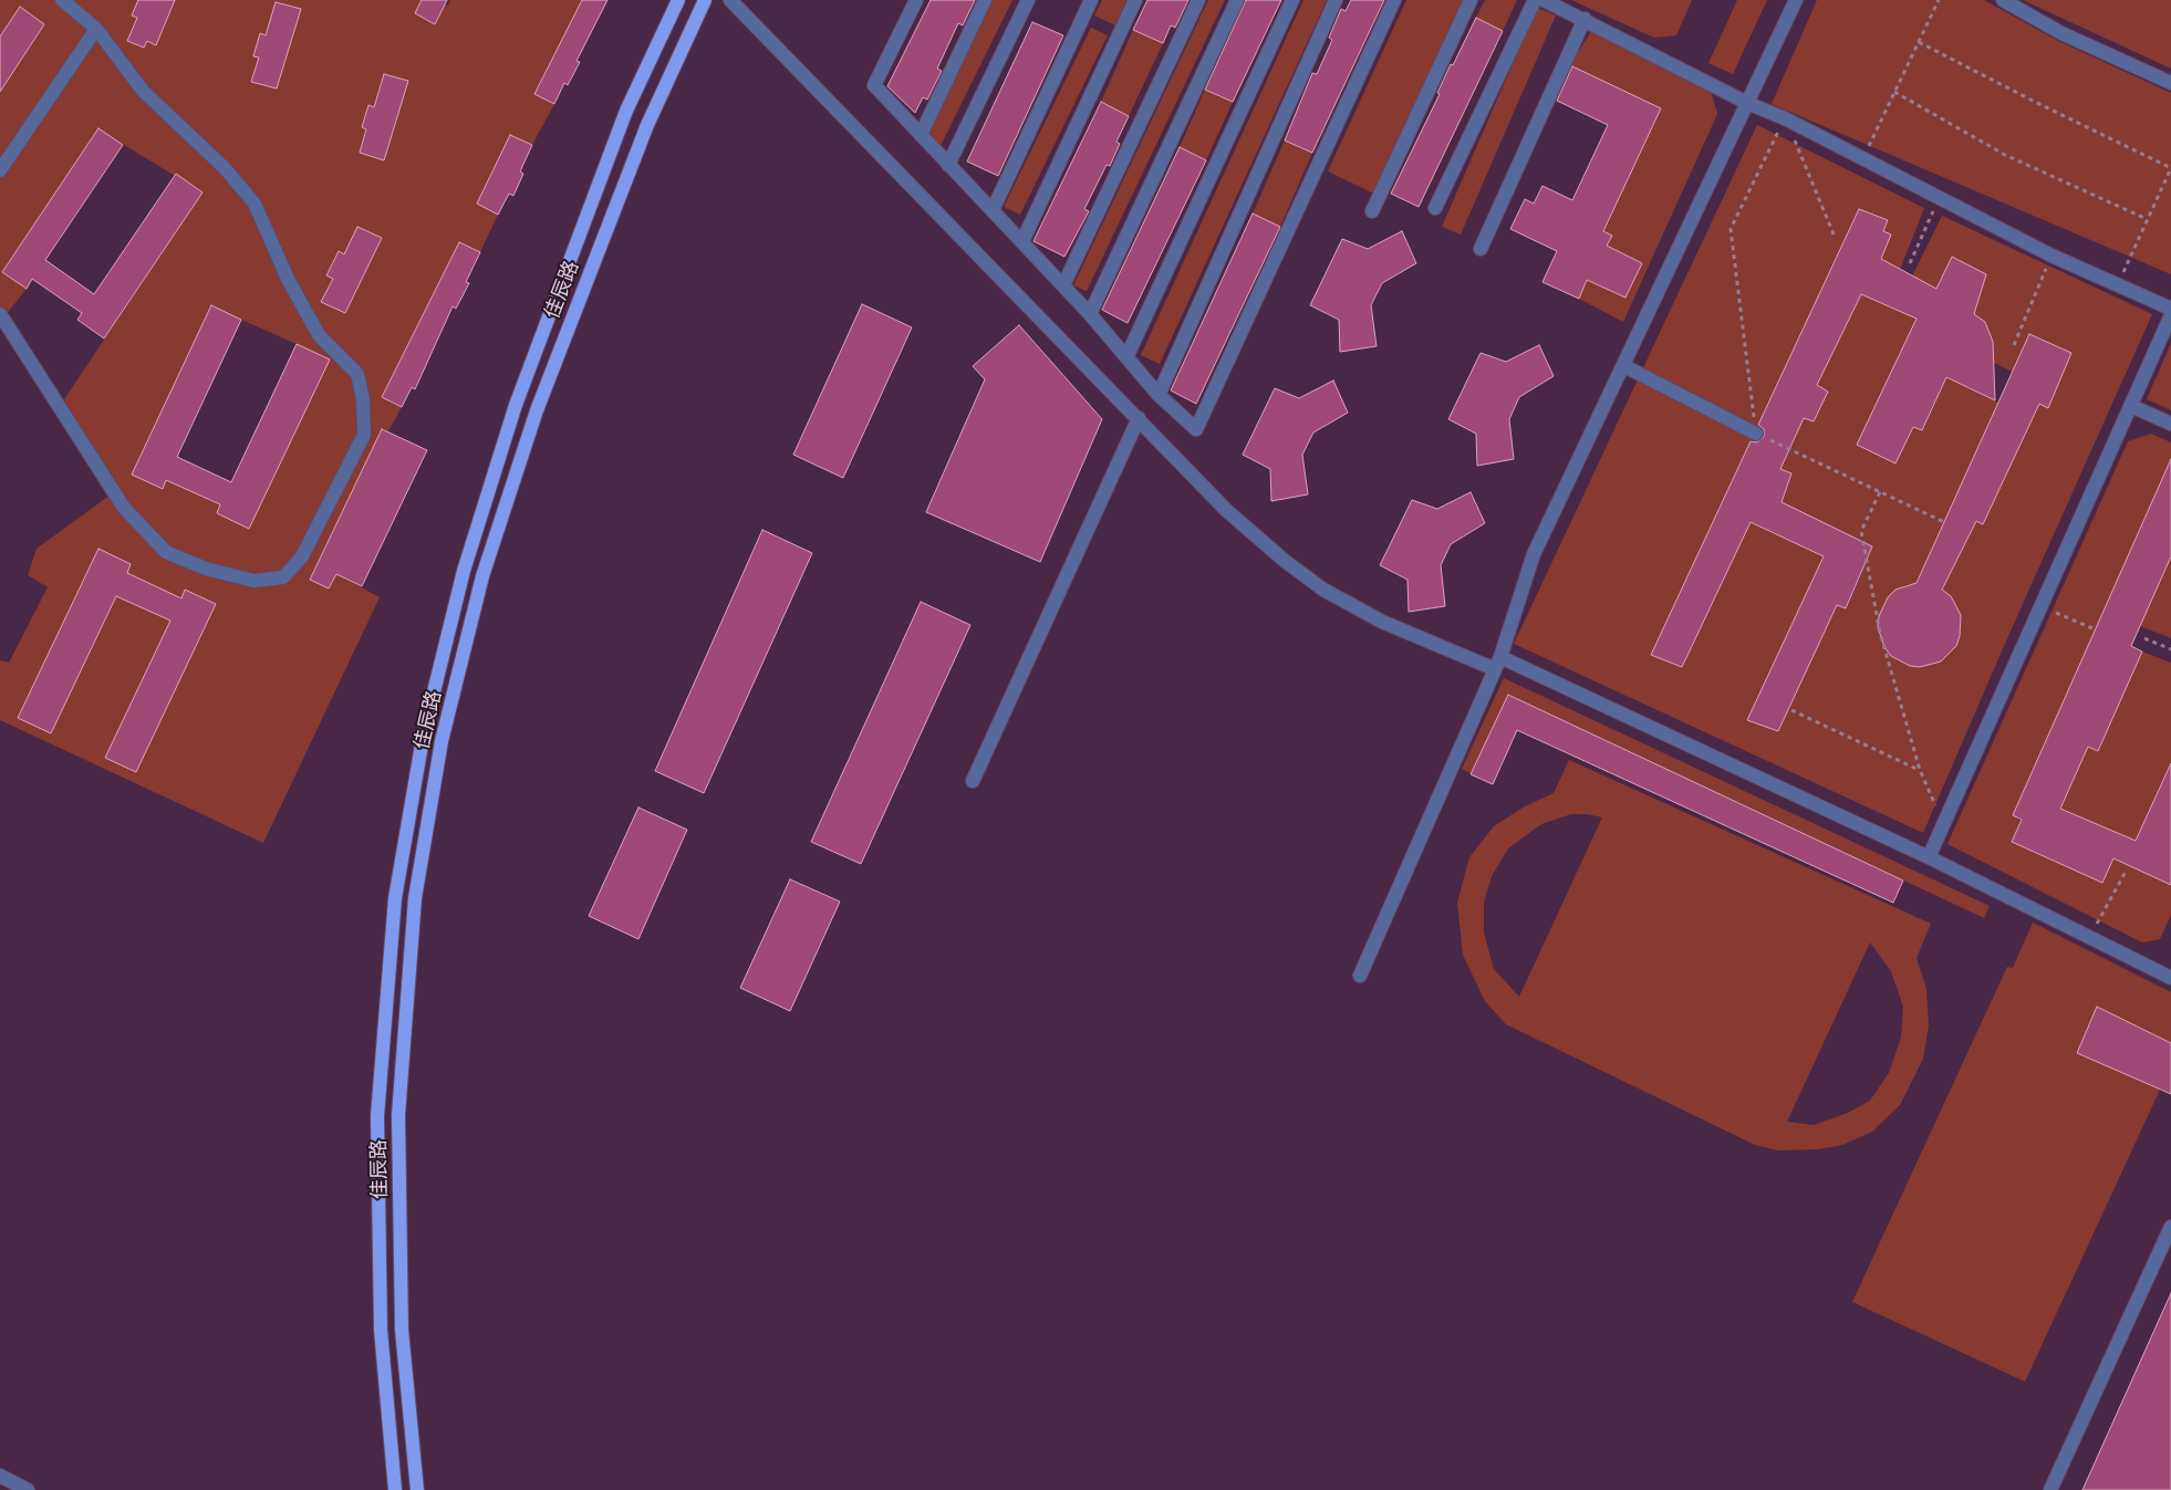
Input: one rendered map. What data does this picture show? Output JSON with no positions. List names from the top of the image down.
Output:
{
  "streets": {
    "main road": ["佳辰路"]
  }
}
